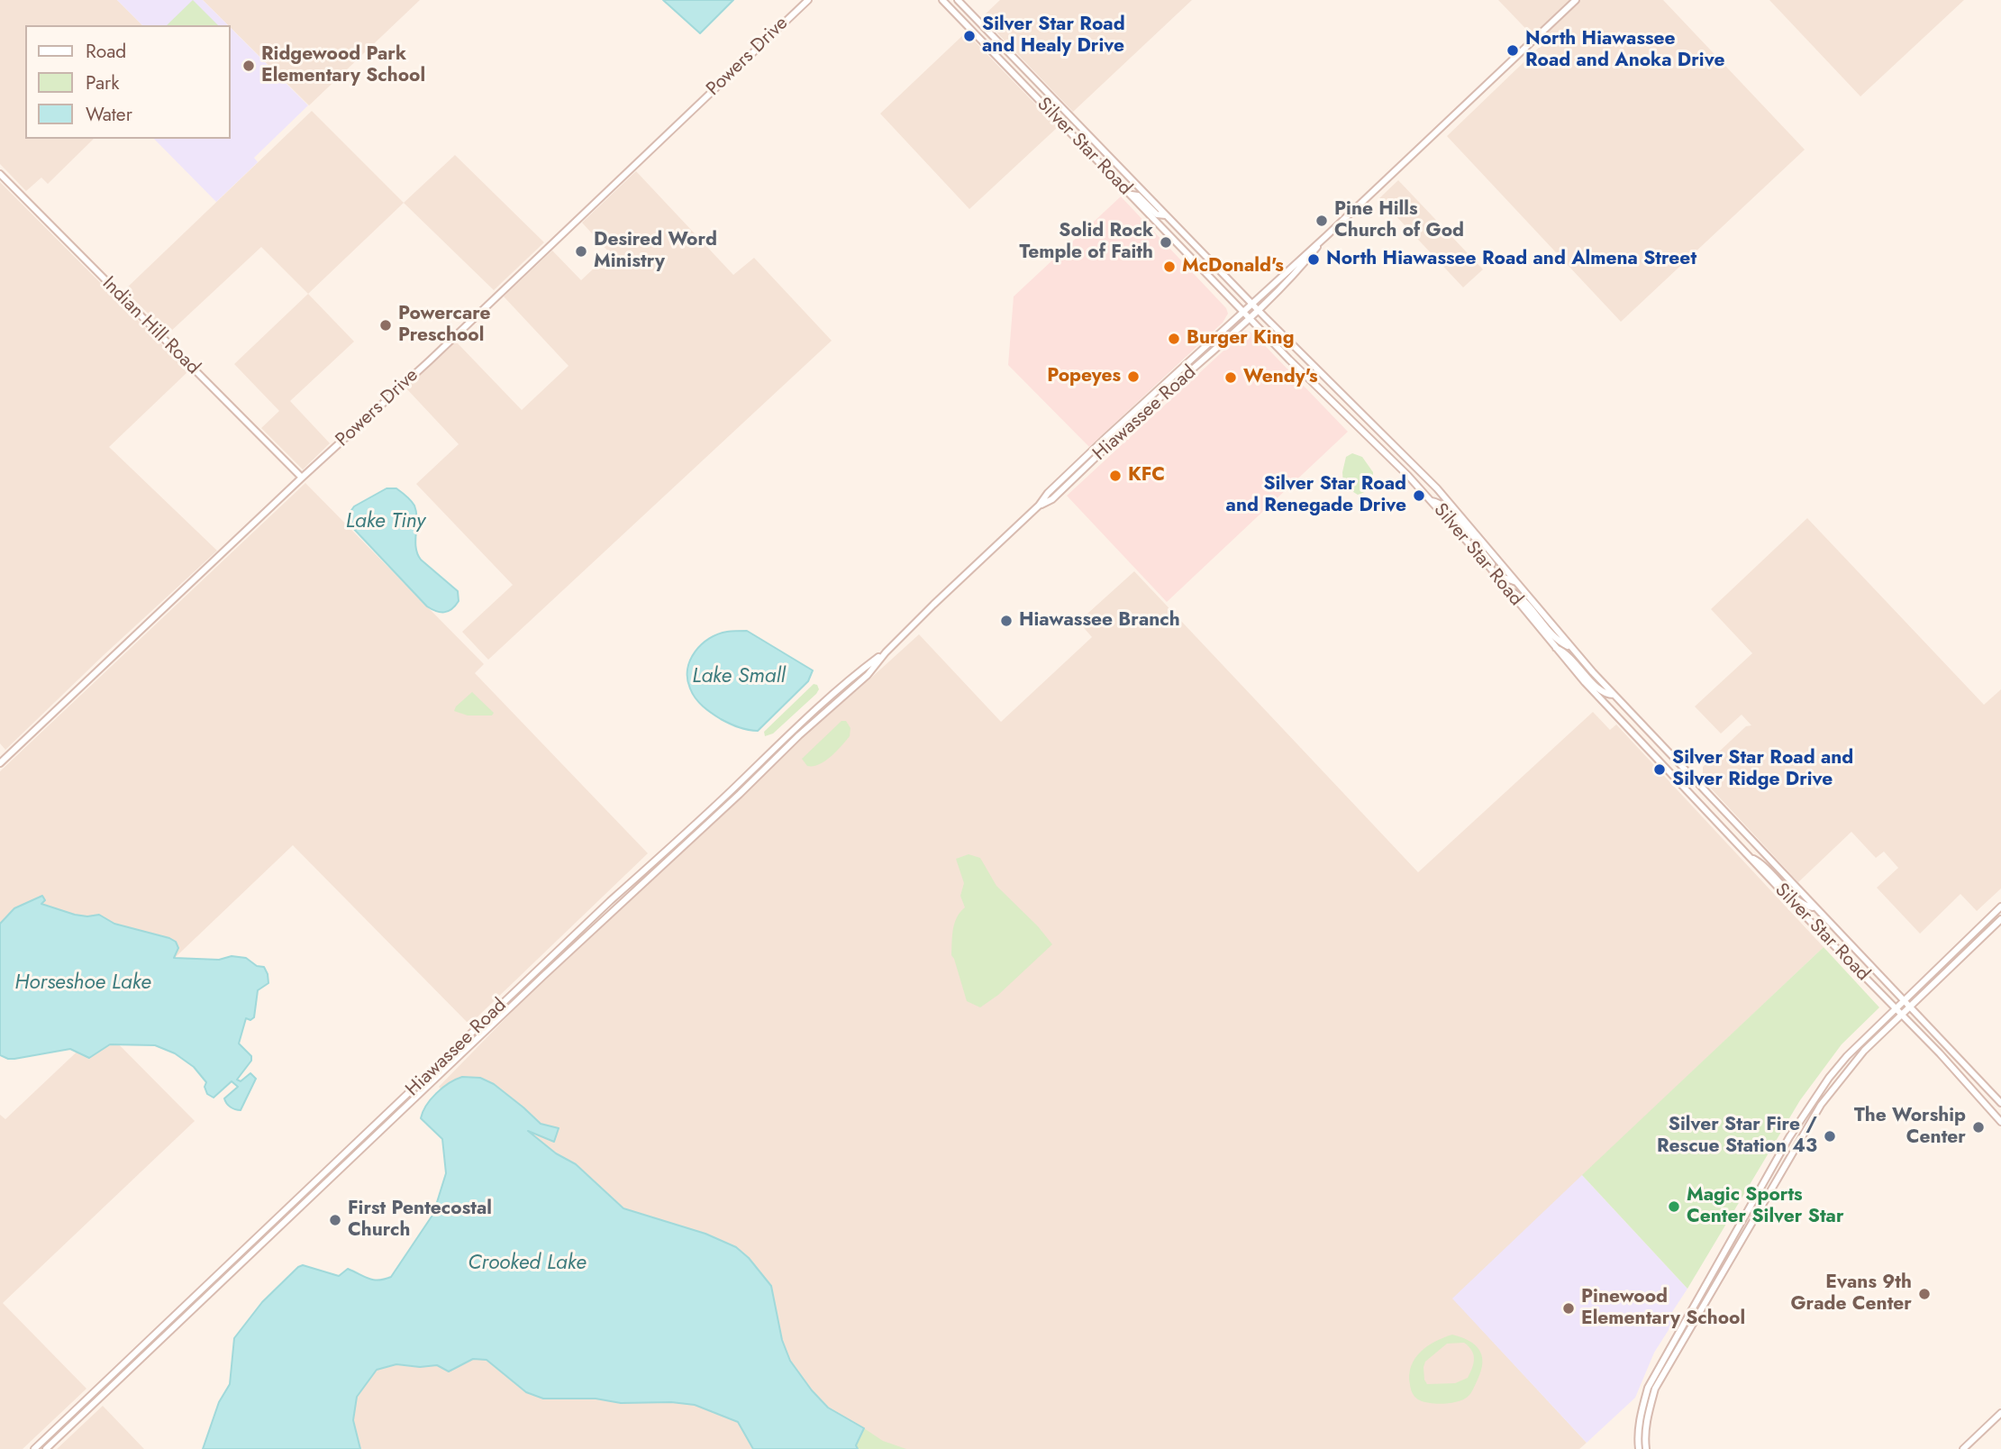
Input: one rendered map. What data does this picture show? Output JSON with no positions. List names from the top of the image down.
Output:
{
  "streets": {
    "main road": [
      "Powers Drive",
      "Silver Star Road",
      "Indian Hill Road",
      "Hiawassee Road"
    ]
  },
  "crossings": [
    ["Powers Drive", "Indian Hill Road"],
    ["Silver Star Road", "Hiawassee Road"]
  ],
  "water": [
    "Lake Tiny",
    "Lake Small",
    "Horseshoe Lake",
    "Crooked Lake"
  ],
  "places": [
    "Silver Star Road and Healy Drive",
    "North Hiawassee Road and Anoka Drive",
    "Ridgewood Park Elementary School",
    "Pine Hills Church of God",
    "Solid Rock Temple of Faith",
    "Desired Word Ministry",
    "North Hiawassee Road and Almena Street",
    "McDonald's",
    "Powercare Preschool",
    "Burger King",
    "Popeyes",
    "Wendy's",
    "KFC",
    "Silver Star Road and Renegade Drive",
    "Hiawassee Branch",
    "Silver Star Road and Silver Ridge Drive",
    "The Worship Center",
    "Silver Star Fire / Rescue Station 43",
    "Magic Sports Center Silver Star",
    "First Pentecostal Church",
    "Evans 9th Grade Center",
    "Pinewood Elementary School"
  ],
  "legend": ["Road", "Park", "Water"]
}
